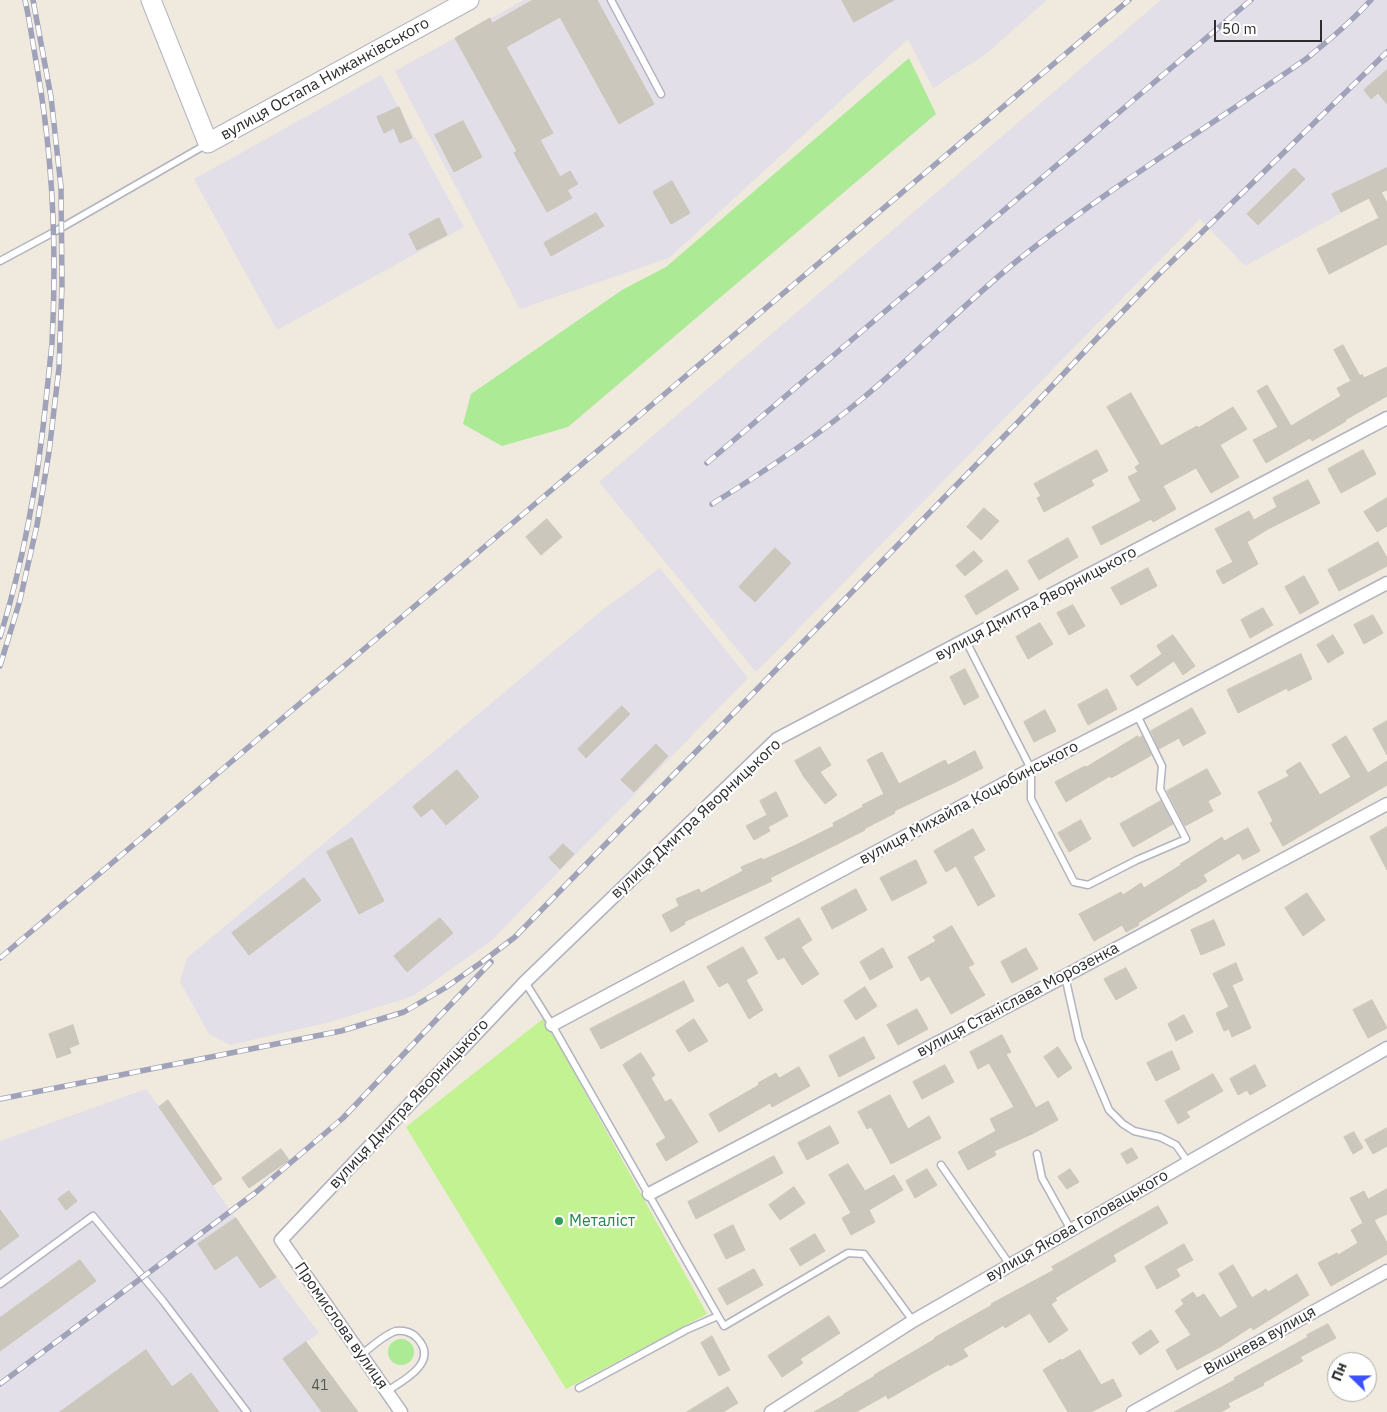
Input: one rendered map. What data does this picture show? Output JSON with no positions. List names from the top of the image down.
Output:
{
  "streets": {
    "main road": ["вулиця Остапа Нижанківського"],
    "street": [
      "вулиця Дмитра Яворницького",
      "вулиця Михайла Коцюбинського",
      "вулиця Станіслава Морозенка",
      "вулиця Якова Головацького",
      "Промислова вулиця",
      "Вишнева вулиця"
    ]
  },
  "crossings": [
    ["вулиця Дмитра Яворницького", "Промислова вулиця"]
  ],
  "places": ["Металіст"],
  "house_numbers": ["41"],
  "scale_bar": "50 m",
  "north": "left"
}
